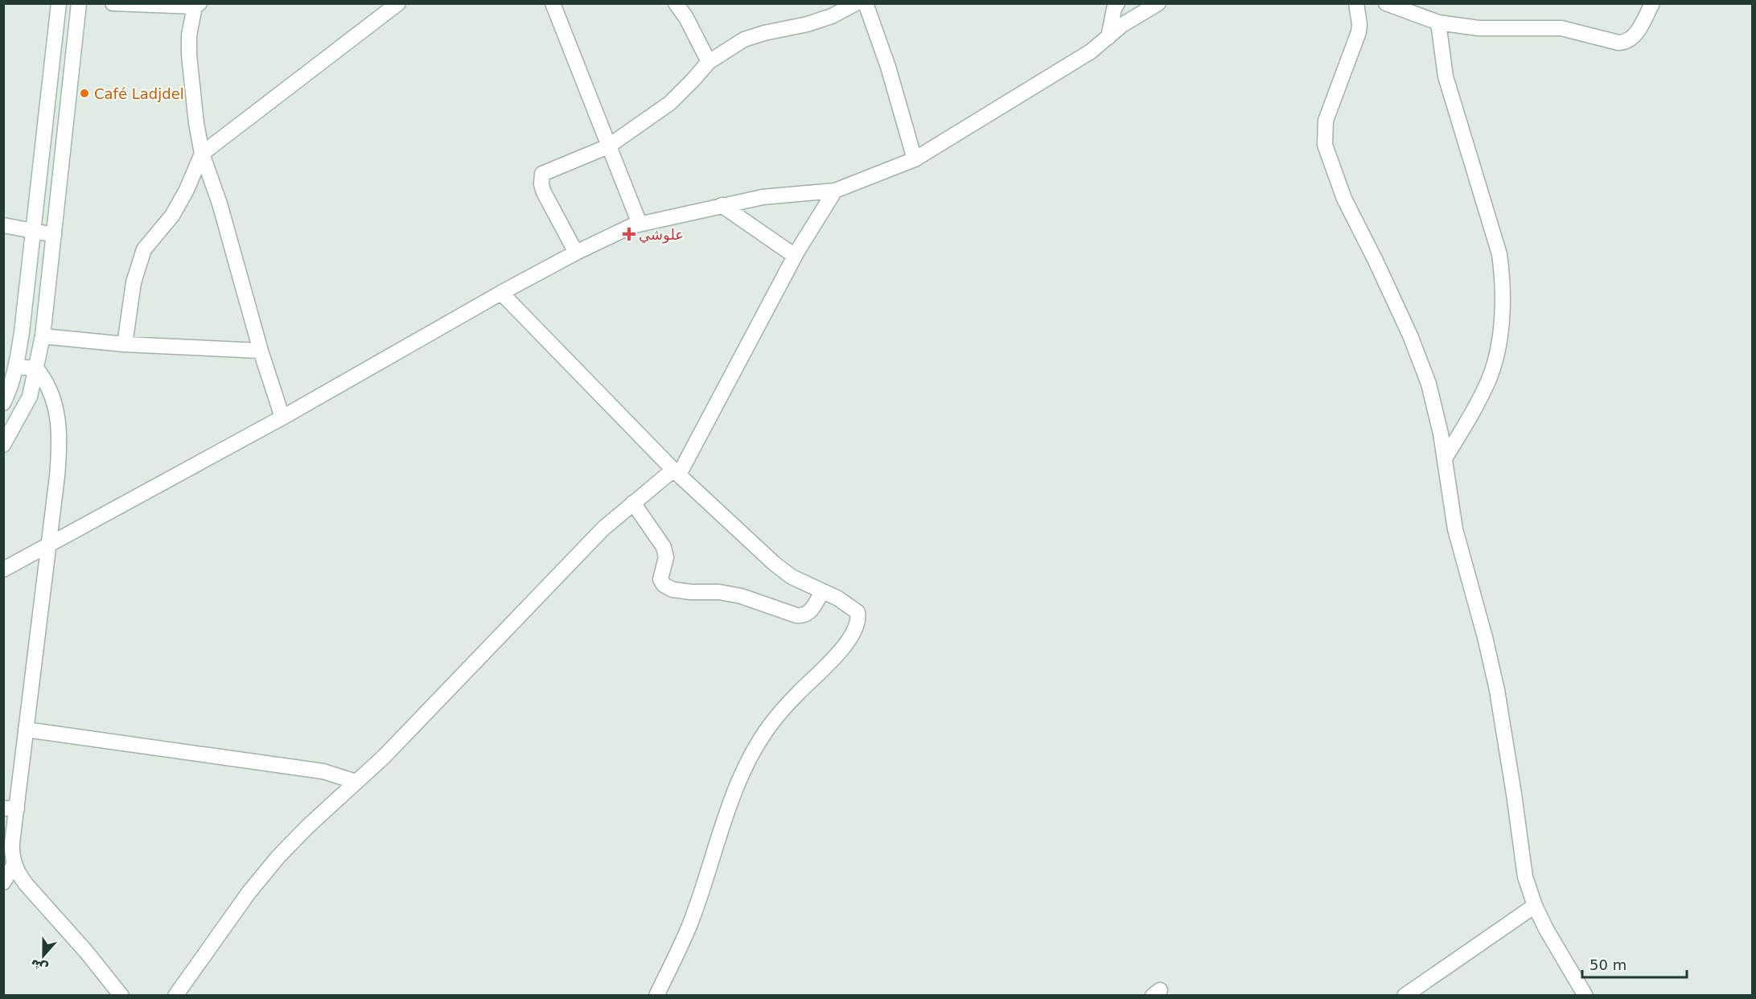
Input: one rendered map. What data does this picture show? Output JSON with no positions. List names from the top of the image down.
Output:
{
  "places": {
    "other": ["Café Ladjdel"],
    "health": ["علوشي"]
  },
  "scale_bar": "50 m",
  "north": "bottom"
}
